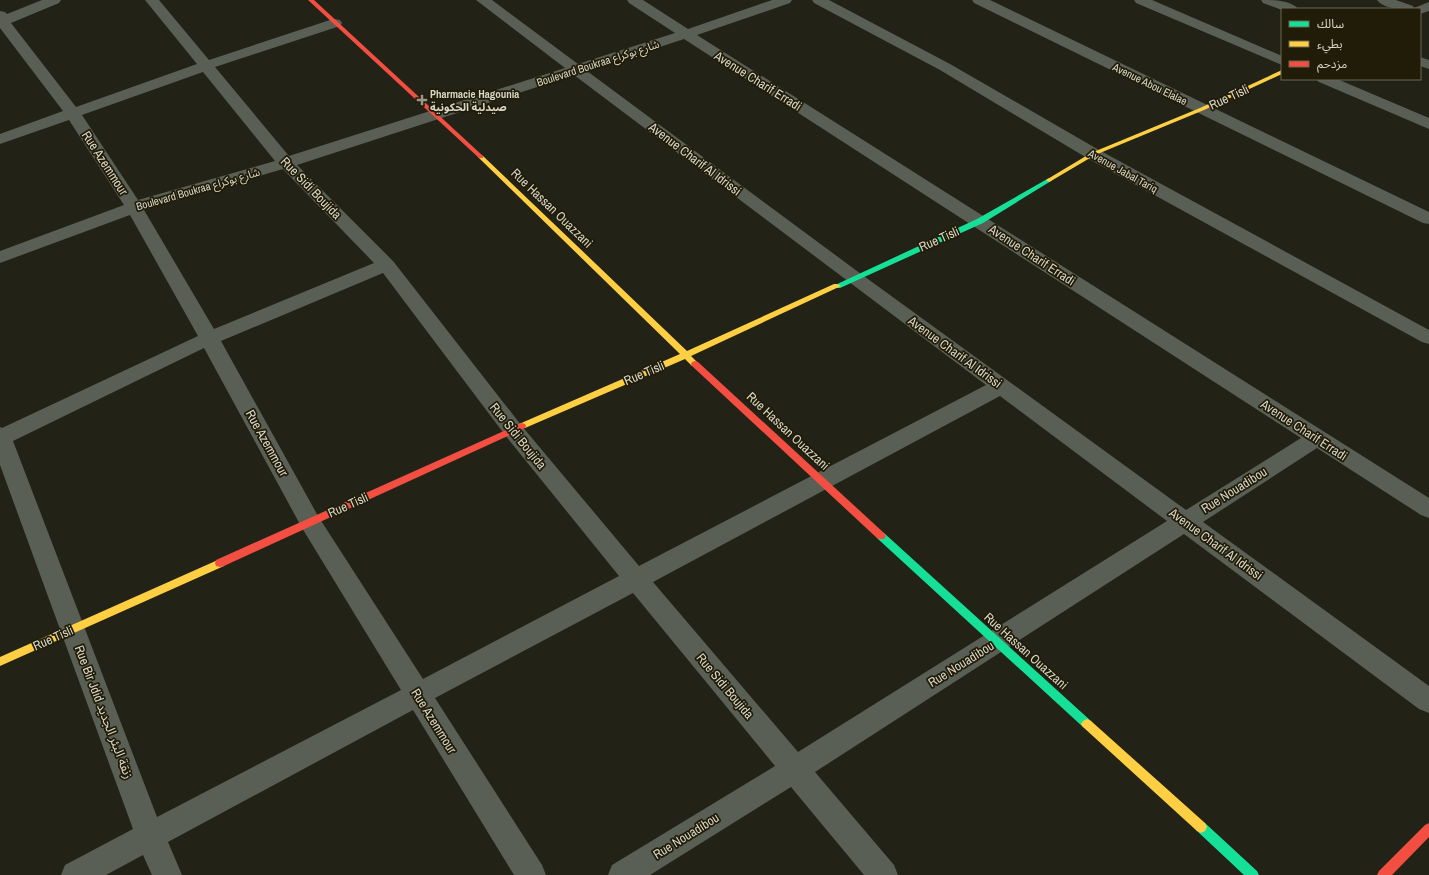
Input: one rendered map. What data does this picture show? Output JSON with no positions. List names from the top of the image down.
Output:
{
  "streets": {
    "street": [
      "Boulevard Boukraa شارع بوكراع",
      "Avenue Charif Erradi",
      "Avenue Abou Elalae",
      "Rue Tisli",
      "Avenue Charif Al Idrissi",
      "Rue Azemmour",
      "Avenue Jabal Tariq",
      "Rue Sidi Boujida",
      "Rue Hassan Ouazzani",
      "Rue Nouadibou",
      "Rue Bir Jdid زنقة البئر الجديد"
    ]
  },
  "crossings": [
    ["Boulevard Boukraa شارع بوكراع", "Avenue Charif Erradi"],
    ["Boulevard Boukraa شارع بوكراع", "Avenue Charif Al Idrissi"],
    ["Boulevard Boukraa شارع بوكراع", "Rue Azemmour"],
    ["Boulevard Boukraa شارع بوكراع", "Rue Sidi Boujida"],
    ["Boulevard Boukraa شارع بوكراع", "Rue Hassan Ouazzani"],
    ["Avenue Charif Erradi", "Rue Tisli"],
    ["Avenue Charif Erradi", "Rue Nouadibou"],
    ["Avenue Abou Elalae", "Rue Tisli"],
    ["Rue Tisli", "Avenue Charif Al Idrissi"],
    ["Rue Tisli", "Rue Azemmour"],
    ["Rue Tisli", "Avenue Jabal Tariq"],
    ["Rue Tisli", "Rue Sidi Boujida"],
    ["Rue Tisli", "Rue Hassan Ouazzani"],
    ["Rue Tisli", "Rue Bir Jdid زنقة البئر الجديد"],
    ["Avenue Charif Al Idrissi", "Rue Nouadibou"],
    ["Rue Sidi Boujida", "Rue Nouadibou"],
    ["Rue Hassan Ouazzani", "Rue Nouadibou"]
  ],
  "places": {
    "health": ["Pharmacie Hagounia صيدلية الحكونية"]
  },
  "legend": ["سالك", "بطيء", "مزدحم"]
}
